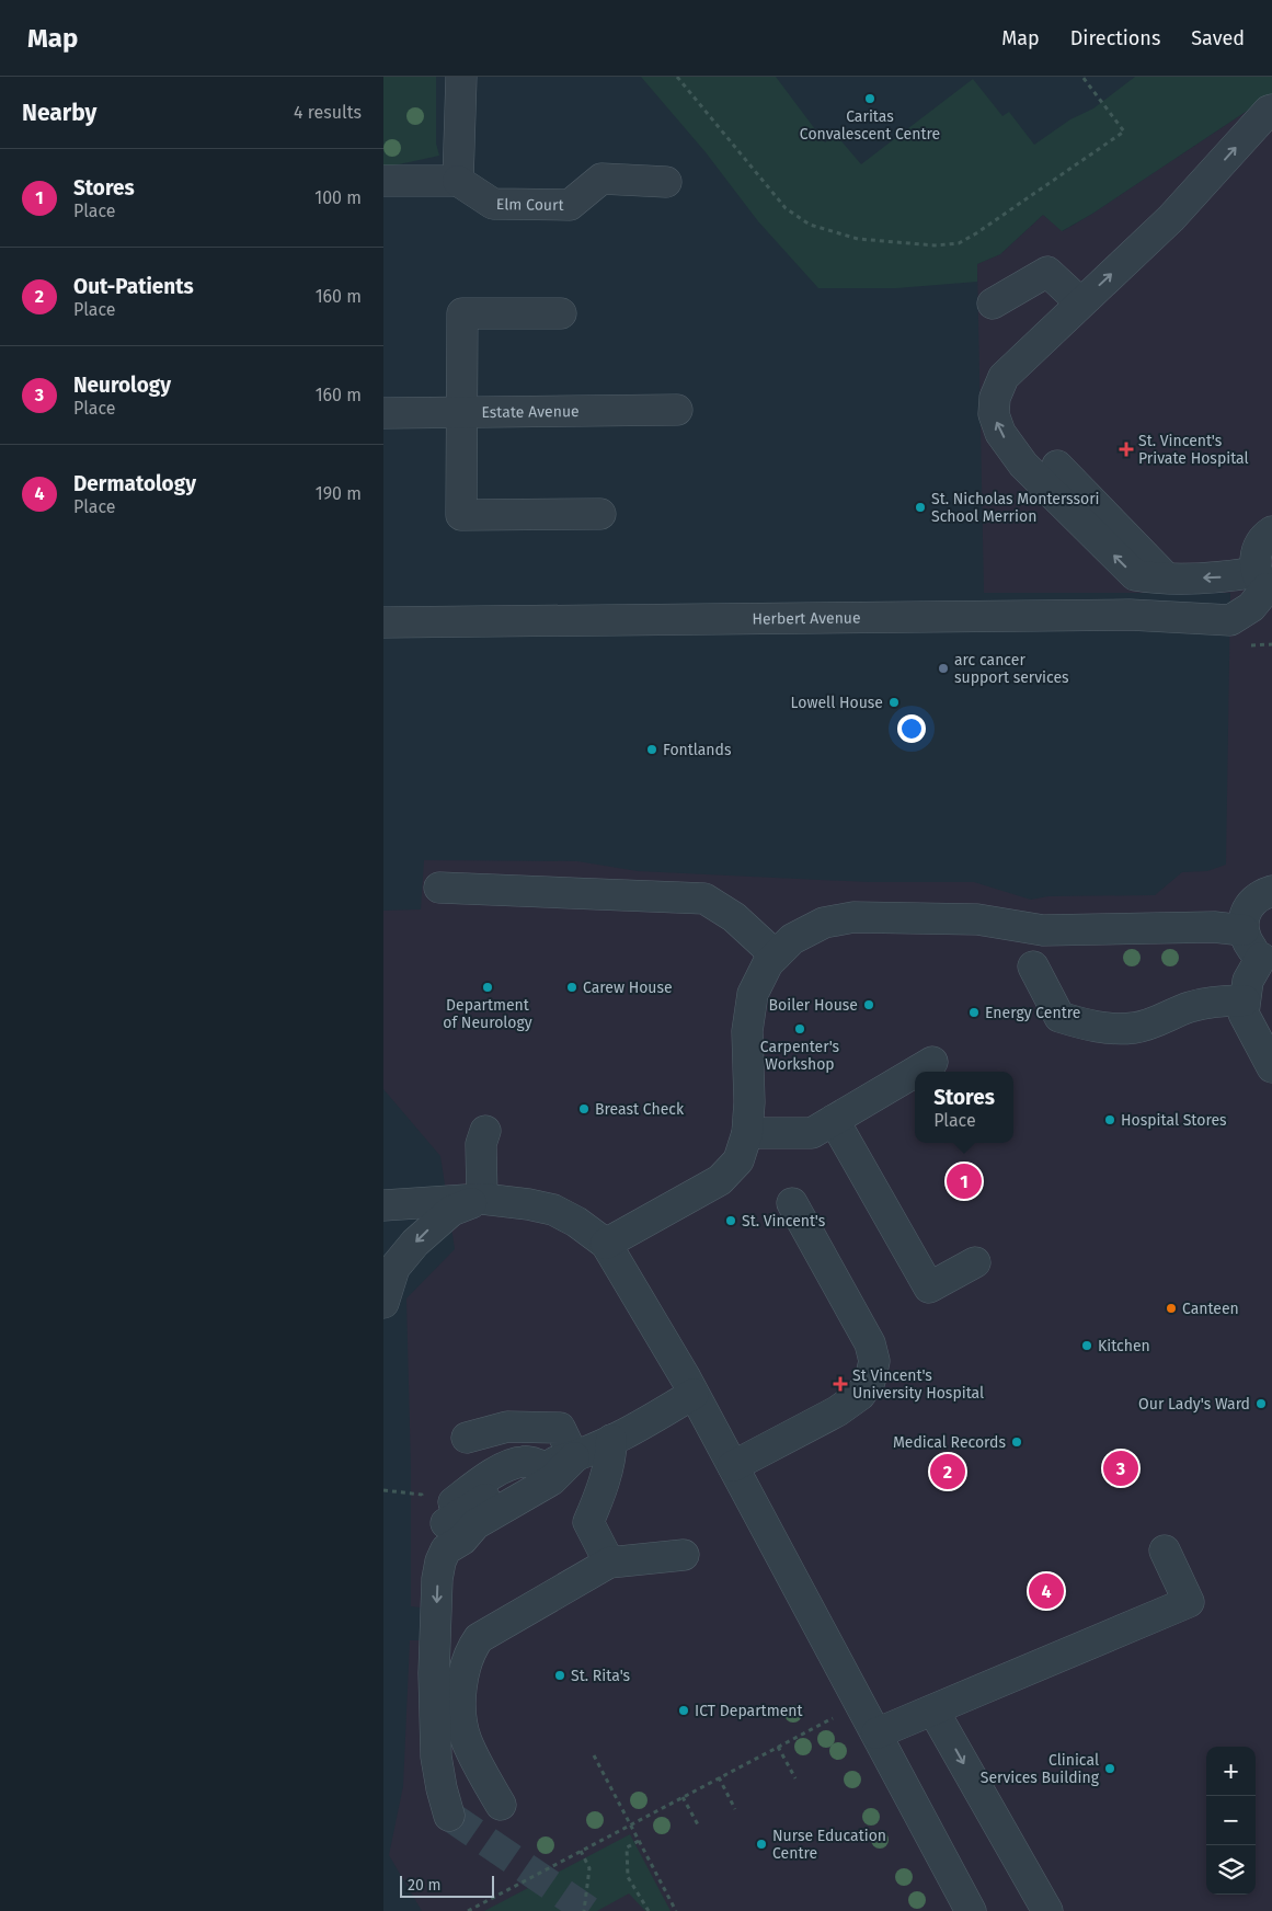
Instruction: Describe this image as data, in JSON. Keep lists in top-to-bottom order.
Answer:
{
  "streets": {
    "street": ["Elm Court", "Estate Avenue", "Herbert Avenue"]
  },
  "places": {
    "other": [
      "Caritas Convalescent Centre",
      "St. Nicholas Monterssori School Merrion",
      "arc cancer support services",
      "Lowell House",
      "Fontlands",
      "Department of Neurology",
      "Carew House",
      "Boiler House",
      "Energy Centre",
      "Carpenter's Workshop",
      "Breast Check",
      "Hospital Stores",
      "St. Vincent's",
      "Canteen",
      "Kitchen",
      "Our Lady's Ward",
      "Medical Records",
      "St. Rita's",
      "ICT Department",
      "Clinical Services Building",
      "Nurse Education Centre"
    ],
    "health": ["St. Vincent's Private Hospital", "St Vincent's University Hospital"]
  },
  "scale_bar": "20 m",
  "page": {
    "header": "Map",
    "nav": ["Map", "Directions", "Saved"],
    "heading": ["Nearby", "4 results"],
    "list": [
      {
        "mark": "1",
        "name": "Stores",
        "note": "Place",
        "value": "100 m"
      },
      {
        "mark": "2",
        "name": "Out-Patients",
        "note": "Place",
        "value": "160 m"
      },
      {
        "mark": "3",
        "name": "Neurology",
        "note": "Place",
        "value": "160 m"
      },
      {
        "mark": "4",
        "name": "Dermatology",
        "note": "Place",
        "value": "190 m"
      }
    ],
    "popup": ["Stores", "Place"],
    "pins": [
      "1",
      "3",
      "2",
      "4"
    ],
    "map_buttons": ["+", "−"],
    "scale": "20 m"
  }
}
